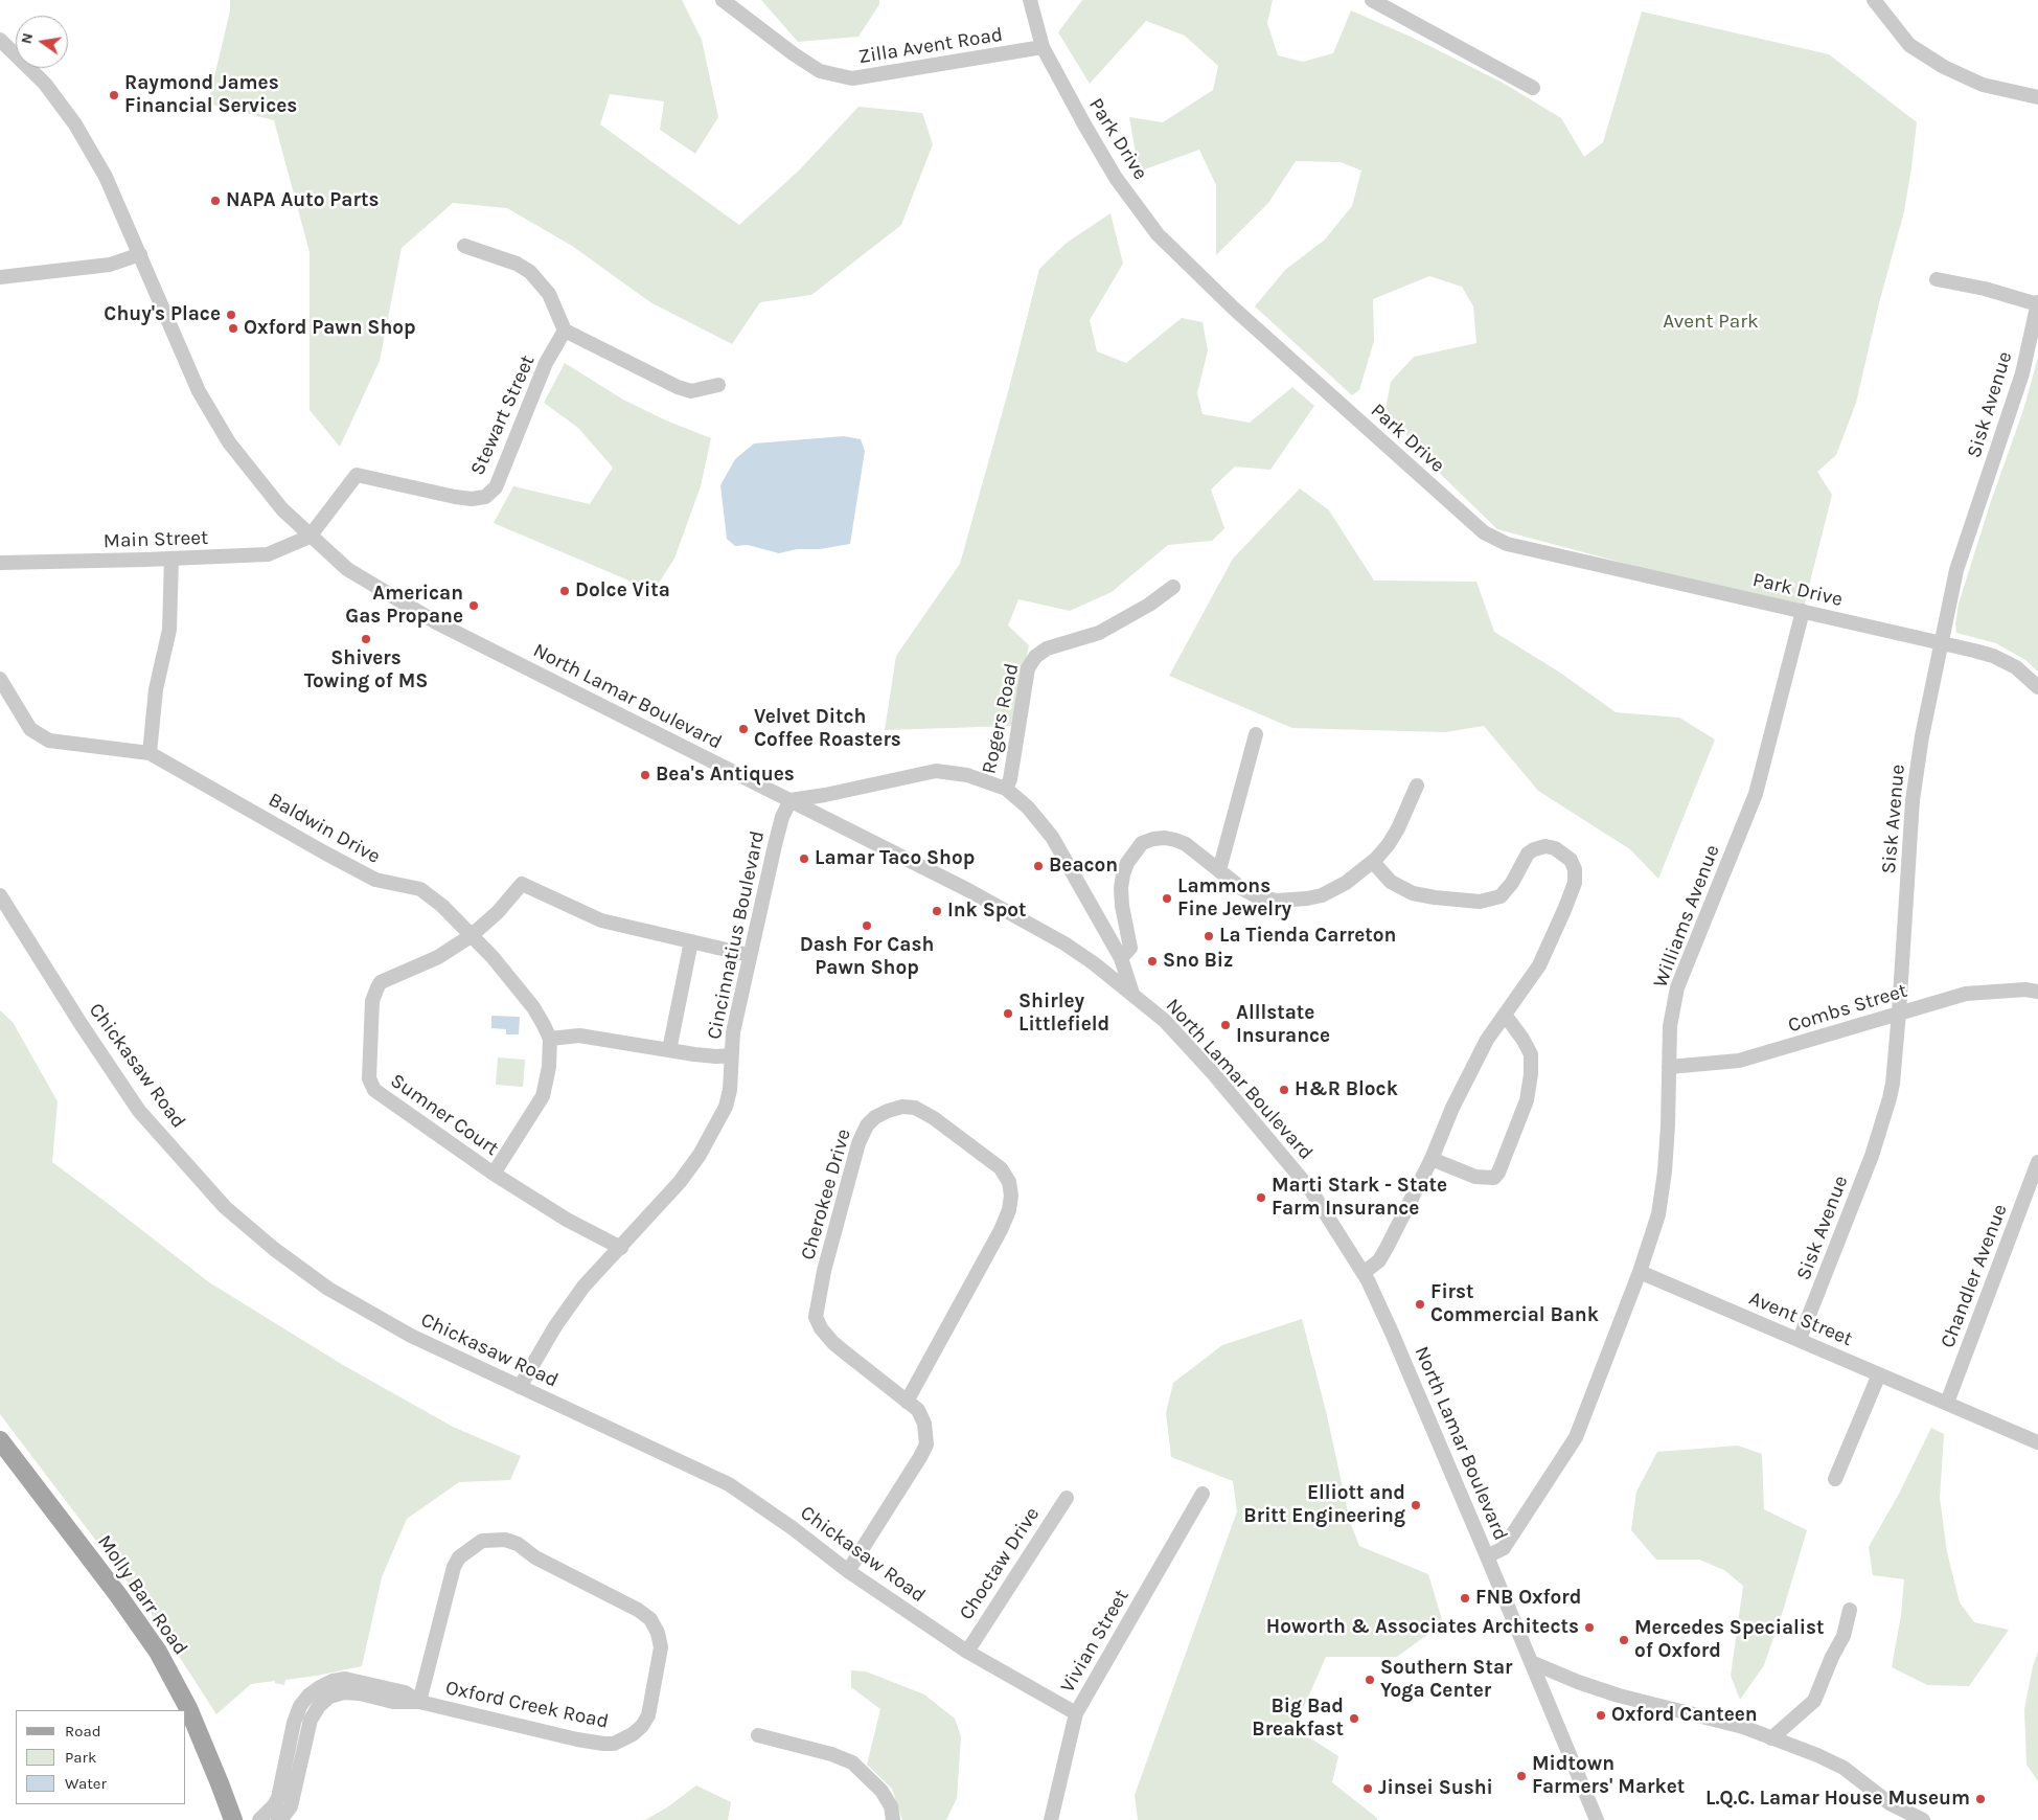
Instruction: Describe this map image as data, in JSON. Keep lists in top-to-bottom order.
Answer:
{
  "streets": {
    "main road": ["Molly Barr Road"],
    "street": [
      "Zilla Avent Road",
      "Park Drive",
      "Sisk Avenue",
      "Stewart Street",
      "Main Street",
      "North Lamar Boulevard",
      "Rogers Road",
      "Baldwin Drive",
      "Williams Avenue",
      "Cincinnatius Boulevard",
      "Combs Street",
      "Chickasaw Road",
      "Sumner Court",
      "Cherokee Drive",
      "Chandler Avenue",
      "Avent Street",
      "Choctaw Drive",
      "Vivian Street",
      "Oxford Creek Road"
    ]
  },
  "crossings": [
    ["Zilla Avent Road", "Park Drive"],
    ["Park Drive", "Sisk Avenue"],
    ["Park Drive", "Williams Avenue"],
    ["Sisk Avenue", "Combs Street"],
    ["Sisk Avenue", "Avent Street"],
    ["Stewart Street", "Main Street"],
    ["Stewart Street", "North Lamar Boulevard"],
    ["Main Street", "North Lamar Boulevard"],
    ["North Lamar Boulevard", "Williams Avenue"],
    ["North Lamar Boulevard", "Cincinnatius Boulevard"],
    ["Baldwin Drive", "Sumner Court"],
    ["Williams Avenue", "Combs Street"],
    ["Williams Avenue", "Avent Street"],
    ["Cincinnatius Boulevard", "Chickasaw Road"],
    ["Cincinnatius Boulevard", "Sumner Court"],
    ["Chickasaw Road", "Cherokee Drive"],
    ["Chickasaw Road", "Choctaw Drive"],
    ["Chickasaw Road", "Vivian Street"],
    ["Chandler Avenue", "Avent Street"]
  ],
  "parks": ["Avent Park"],
  "places": [
    "Raymond James Financial Services",
    "NAPA Auto Parts",
    "Chuy's Place",
    "Oxford Pawn Shop",
    "Dolce Vita",
    "American Gas Propane",
    "Shivers Towing of MS",
    "Velvet Ditch Coffee Roasters",
    "Bea's Antiques",
    "Lamar Taco Shop",
    "Beacon",
    "Lammons Fine Jewelry",
    "Ink Spot",
    "Dash For Cash Pawn Shop",
    "La Tienda Carreton",
    "Sno Biz",
    "Shirley Littlefield",
    "Alllstate Insurance",
    "H&R Block",
    "Marti Stark - State Farm Insurance",
    "First Commercial Bank",
    "Elliott and Britt Engineering",
    "FNB Oxford",
    "Howorth & Associates Architects",
    "Mercedes Specialist of Oxford",
    "Southern Star Yoga Center",
    "Oxford Canteen",
    "Big Bad Breakfast",
    "Midtown Farmers' Market",
    "Jinsei Sushi",
    "L.Q.C. Lamar House Museum"
  ],
  "legend": ["Road", "Park", "Water"],
  "north": "left"
}
